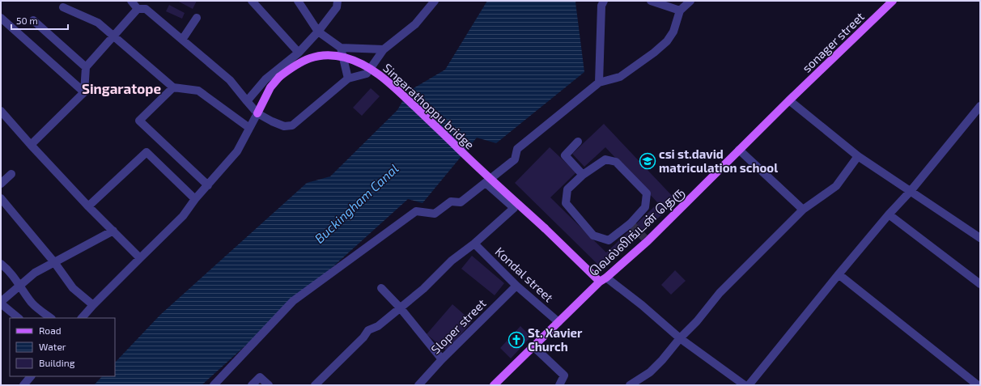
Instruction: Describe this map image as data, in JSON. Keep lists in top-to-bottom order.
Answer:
{
  "streets": {
    "main road": ["Singarathoppu bridge", "வெல்லிங்டன் தெரு"],
    "street": ["sonager street", "Kondal street", "Sloper street"]
  },
  "crossings": [
    ["sonager street", "வெல்லிங்டன் தெரு"],
    ["Singarathoppu bridge", "வெல்லிங்டன் தெரு"],
    ["வெல்லிங்டன் தெரு", "Kondal street"],
    ["Kondal street", "Sloper street"]
  ],
  "districts": ["Singaratope"],
  "water": ["Buckingham Canal"],
  "places": {
    "school or university": ["csi st.david matriculation school"],
    "church": ["St. Xavier Church"]
  },
  "legend": ["Road", "Water", "Building"],
  "scale_bar": "50 m"
}
